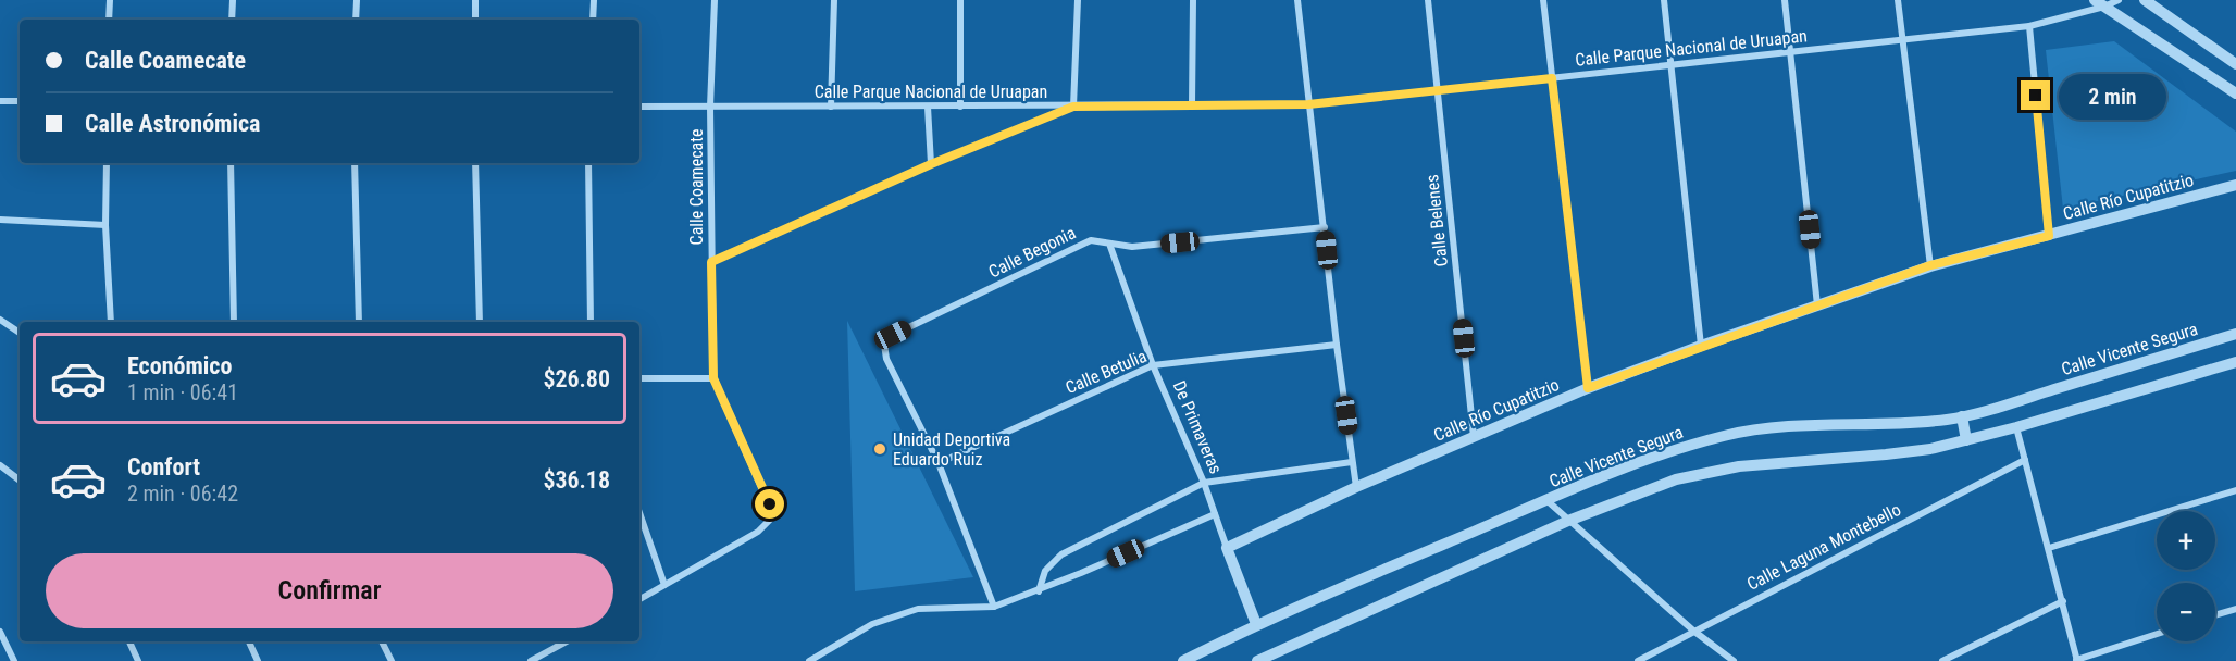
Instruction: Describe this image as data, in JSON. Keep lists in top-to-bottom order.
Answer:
{
  "streets": {
    "street": [
      "Calle Parque Nacional de Uruapan",
      "Calle Coamecate",
      "Calle Río Cupatitzio",
      "Calle Belenes",
      "Calle Begonia",
      "Calle Vicente Segura",
      "Calle Betulia",
      "De Primaveras",
      "Calle Laguna Montebello"
    ]
  },
  "crossings": [
    ["Calle Parque Nacional de Uruapan", "Calle Coamecate"],
    ["Calle Parque Nacional de Uruapan", "Calle Belenes"],
    ["Calle Río Cupatitzio", "Calle Belenes"],
    ["Calle Río Cupatitzio", "De Primaveras"],
    ["Calle Begonia", "Calle Betulia"],
    ["Calle Begonia", "De Primaveras"],
    ["Calle Vicente Segura", "De Primaveras"],
    ["Calle Betulia", "De Primaveras"]
  ],
  "places": ["Unidad Deportiva Eduardo Ruiz"],
  "page": {
    "banner": ["Calle Coamecate", "Calle Astronómica"],
    "bubble": "2 min",
    "list": [
      {
        "name": "Económico",
        "note": "1 min · 06:41",
        "value": "$26.80"
      },
      {
        "name": "Confort",
        "note": "2 min · 06:42",
        "value": "$36.18"
      }
    ],
    "map_buttons": ["+", "−"],
    "buttons": "Confirmar"
  }
}
